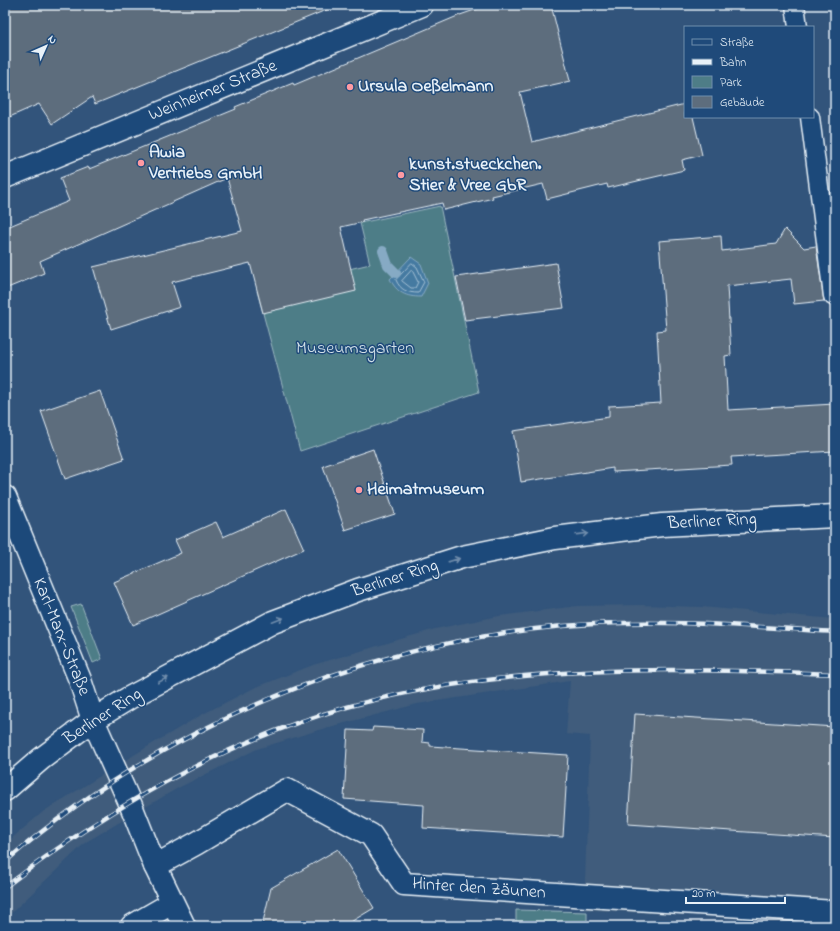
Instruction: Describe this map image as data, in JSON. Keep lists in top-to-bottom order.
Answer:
{
  "streets": {
    "street": [
      "Weinheimer Straße",
      "Berliner Ring",
      "Karl-Marx-Straße",
      "Hinter den Zäunen"
    ]
  },
  "crossings": [
    ["Berliner Ring", "Karl-Marx-Straße"],
    ["Karl-Marx-Straße", "Hinter den Zäunen"]
  ],
  "one_way": ["Berliner Ring"],
  "parks": ["Museumsgarten"],
  "places": [
    "Ursula Oeßelmann",
    "Awia Vertriebs GmbH",
    "kunst.stueckchen. Stier & Vree GbR",
    "Heimatmuseum"
  ],
  "legend": [
    "Straße",
    "Bahn",
    "Park",
    "Gebäude"
  ],
  "scale_bar": "20 m",
  "north": "top right"
}
